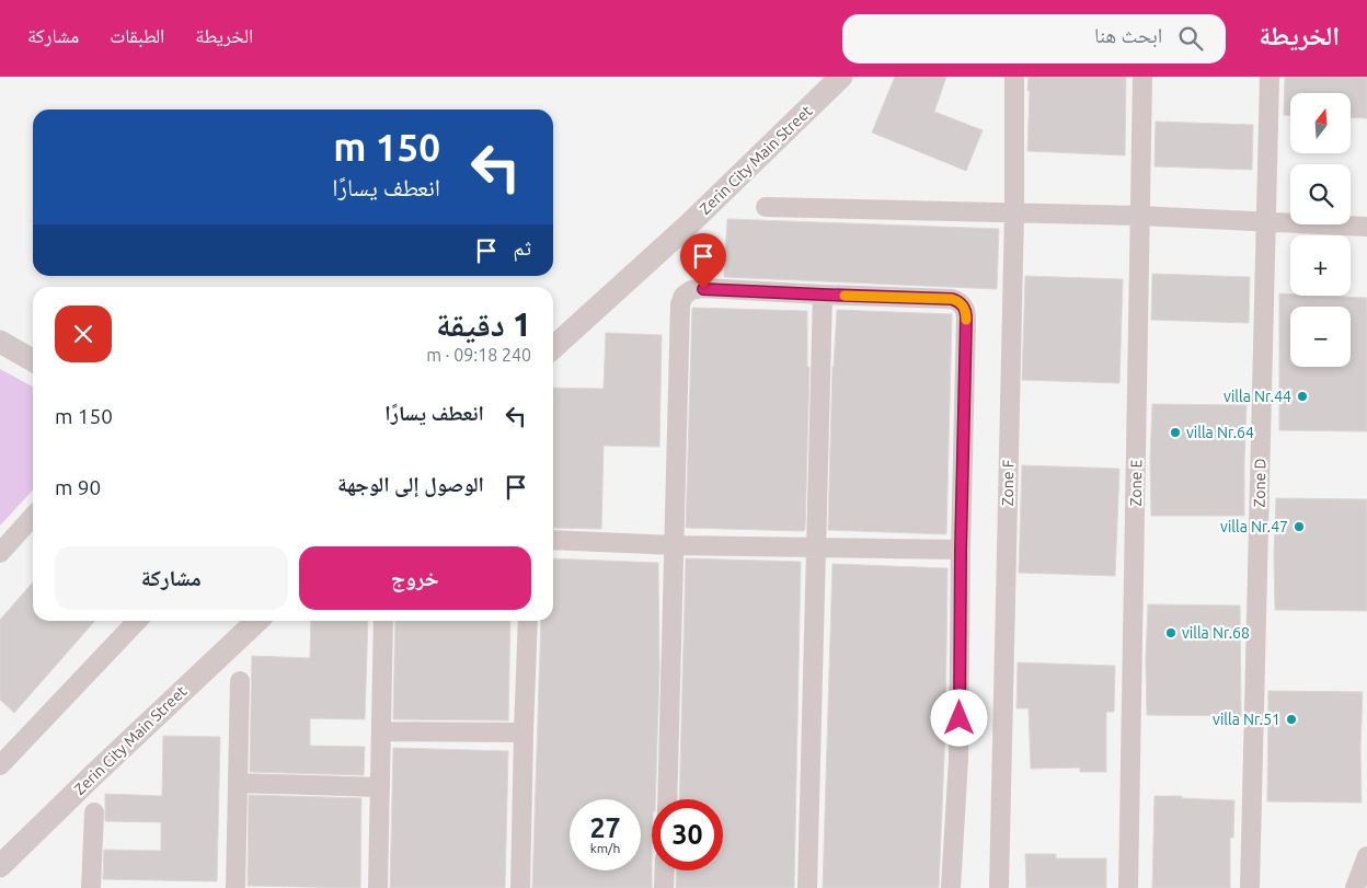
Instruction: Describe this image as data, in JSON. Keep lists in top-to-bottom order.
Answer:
{
  "streets": {
    "street": [
      "Zerin City Main Street",
      "Zone F",
      "Zone E",
      "Zone D"
    ]
  },
  "places": [
    "villa Nr.44",
    "villa Nr.64",
    "villa Nr.47",
    "villa Nr.68",
    "villa Nr.51"
  ],
  "north": "top",
  "page": {
    "header": "الخريطة",
    "search": "ابحث هنا",
    "nav": ["الخريطة", "الطبقات", "مشاركة"],
    "map_buttons": ["+", "−"],
    "turn": ["150 m", "انعطف يسارًا"],
    "then": "ثم",
    "heading": ["1 دقيقة", "240 m · 09:18"],
    "list": [
      {
        "name": "انعطف يسارًا",
        "value": "150 m"
      },
      {
        "name": "الوصول إلى الوجهة",
        "value": "90 m"
      }
    ],
    "buttons": ["خروج", "مشاركة"],
    "speed": "27 km/h",
    "limit": "30"
  }
}
